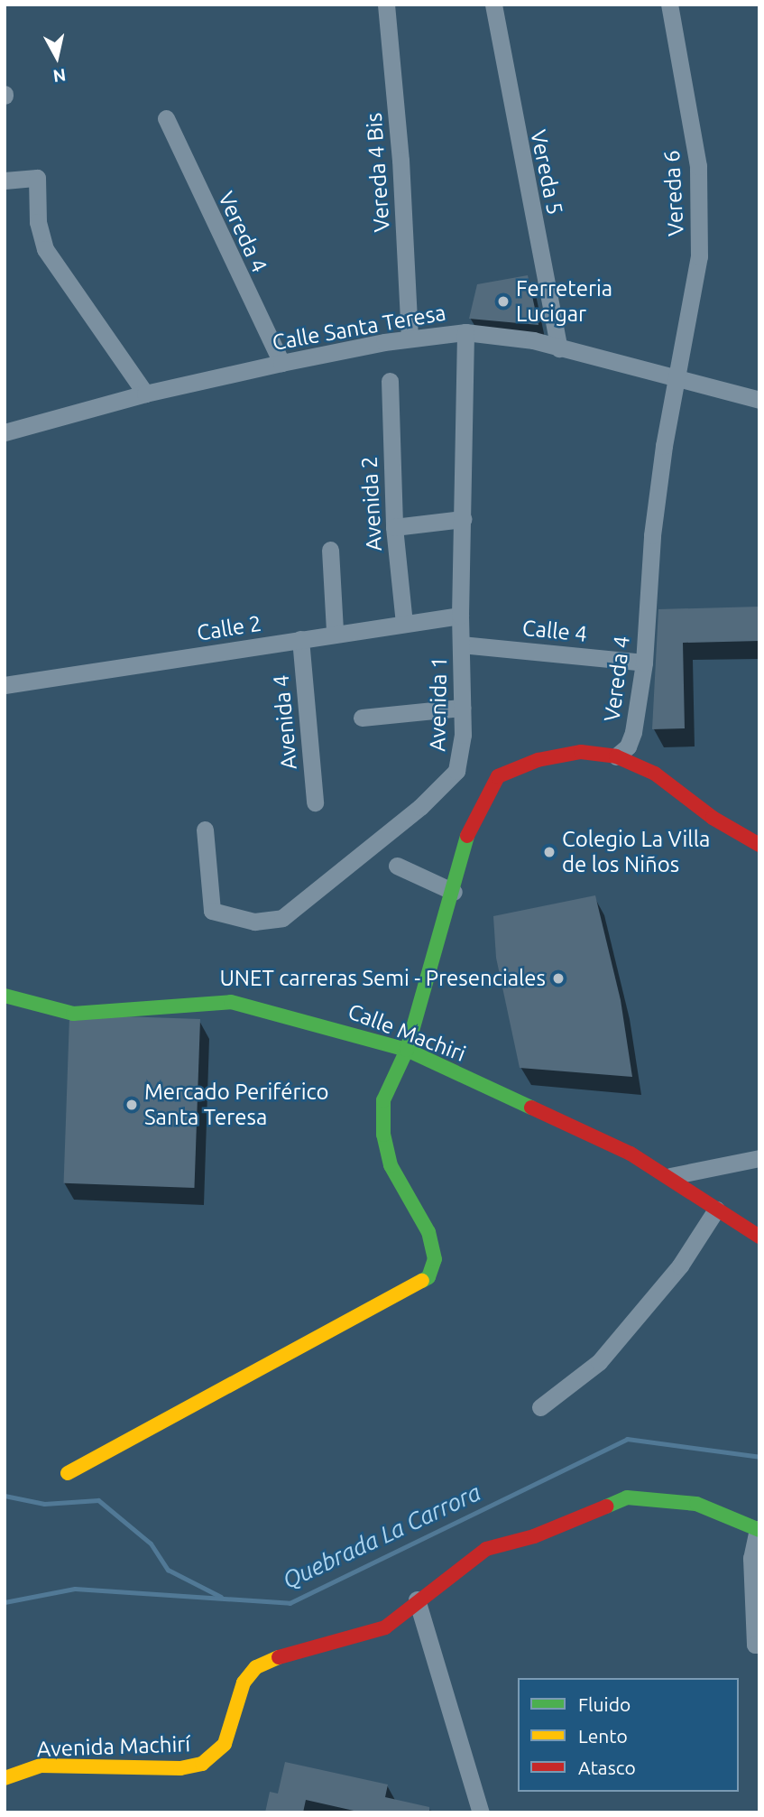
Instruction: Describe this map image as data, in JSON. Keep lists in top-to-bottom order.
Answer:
{
  "streets": {
    "street": [
      "Vereda 4 Bis",
      "Vereda 5",
      "Vereda 6",
      "Vereda 4",
      "Calle Santa Teresa",
      "Avenida 2",
      "Calle 2",
      "Calle 4",
      "Avenida 1",
      "Avenida 4",
      "Calle Machiri",
      "Avenida Machirí"
    ]
  },
  "crossings": [
    ["Vereda 4 Bis", "Calle Santa Teresa"],
    ["Vereda 5", "Calle Santa Teresa"],
    ["Vereda 6", "Vereda 4"],
    ["Vereda 6", "Calle Santa Teresa"],
    ["Vereda 4", "Calle Santa Teresa"],
    ["Vereda 4", "Calle 4"],
    ["Calle Santa Teresa", "Avenida 1"],
    ["Avenida 2", "Calle 2"],
    ["Calle 2", "Avenida 1"],
    ["Calle 2", "Avenida 4"],
    ["Calle 4", "Avenida 1"]
  ],
  "water": ["Quebrada La Carrora"],
  "places": [
    "Ferreteria Lucigar",
    "Colegio La Villa de los Niños",
    "UNET carreras Semi - Presenciales",
    "Mercado Periférico Santa Teresa"
  ],
  "legend": ["Fluido", "Lento", "Atasco"],
  "north": "bottom"
}
